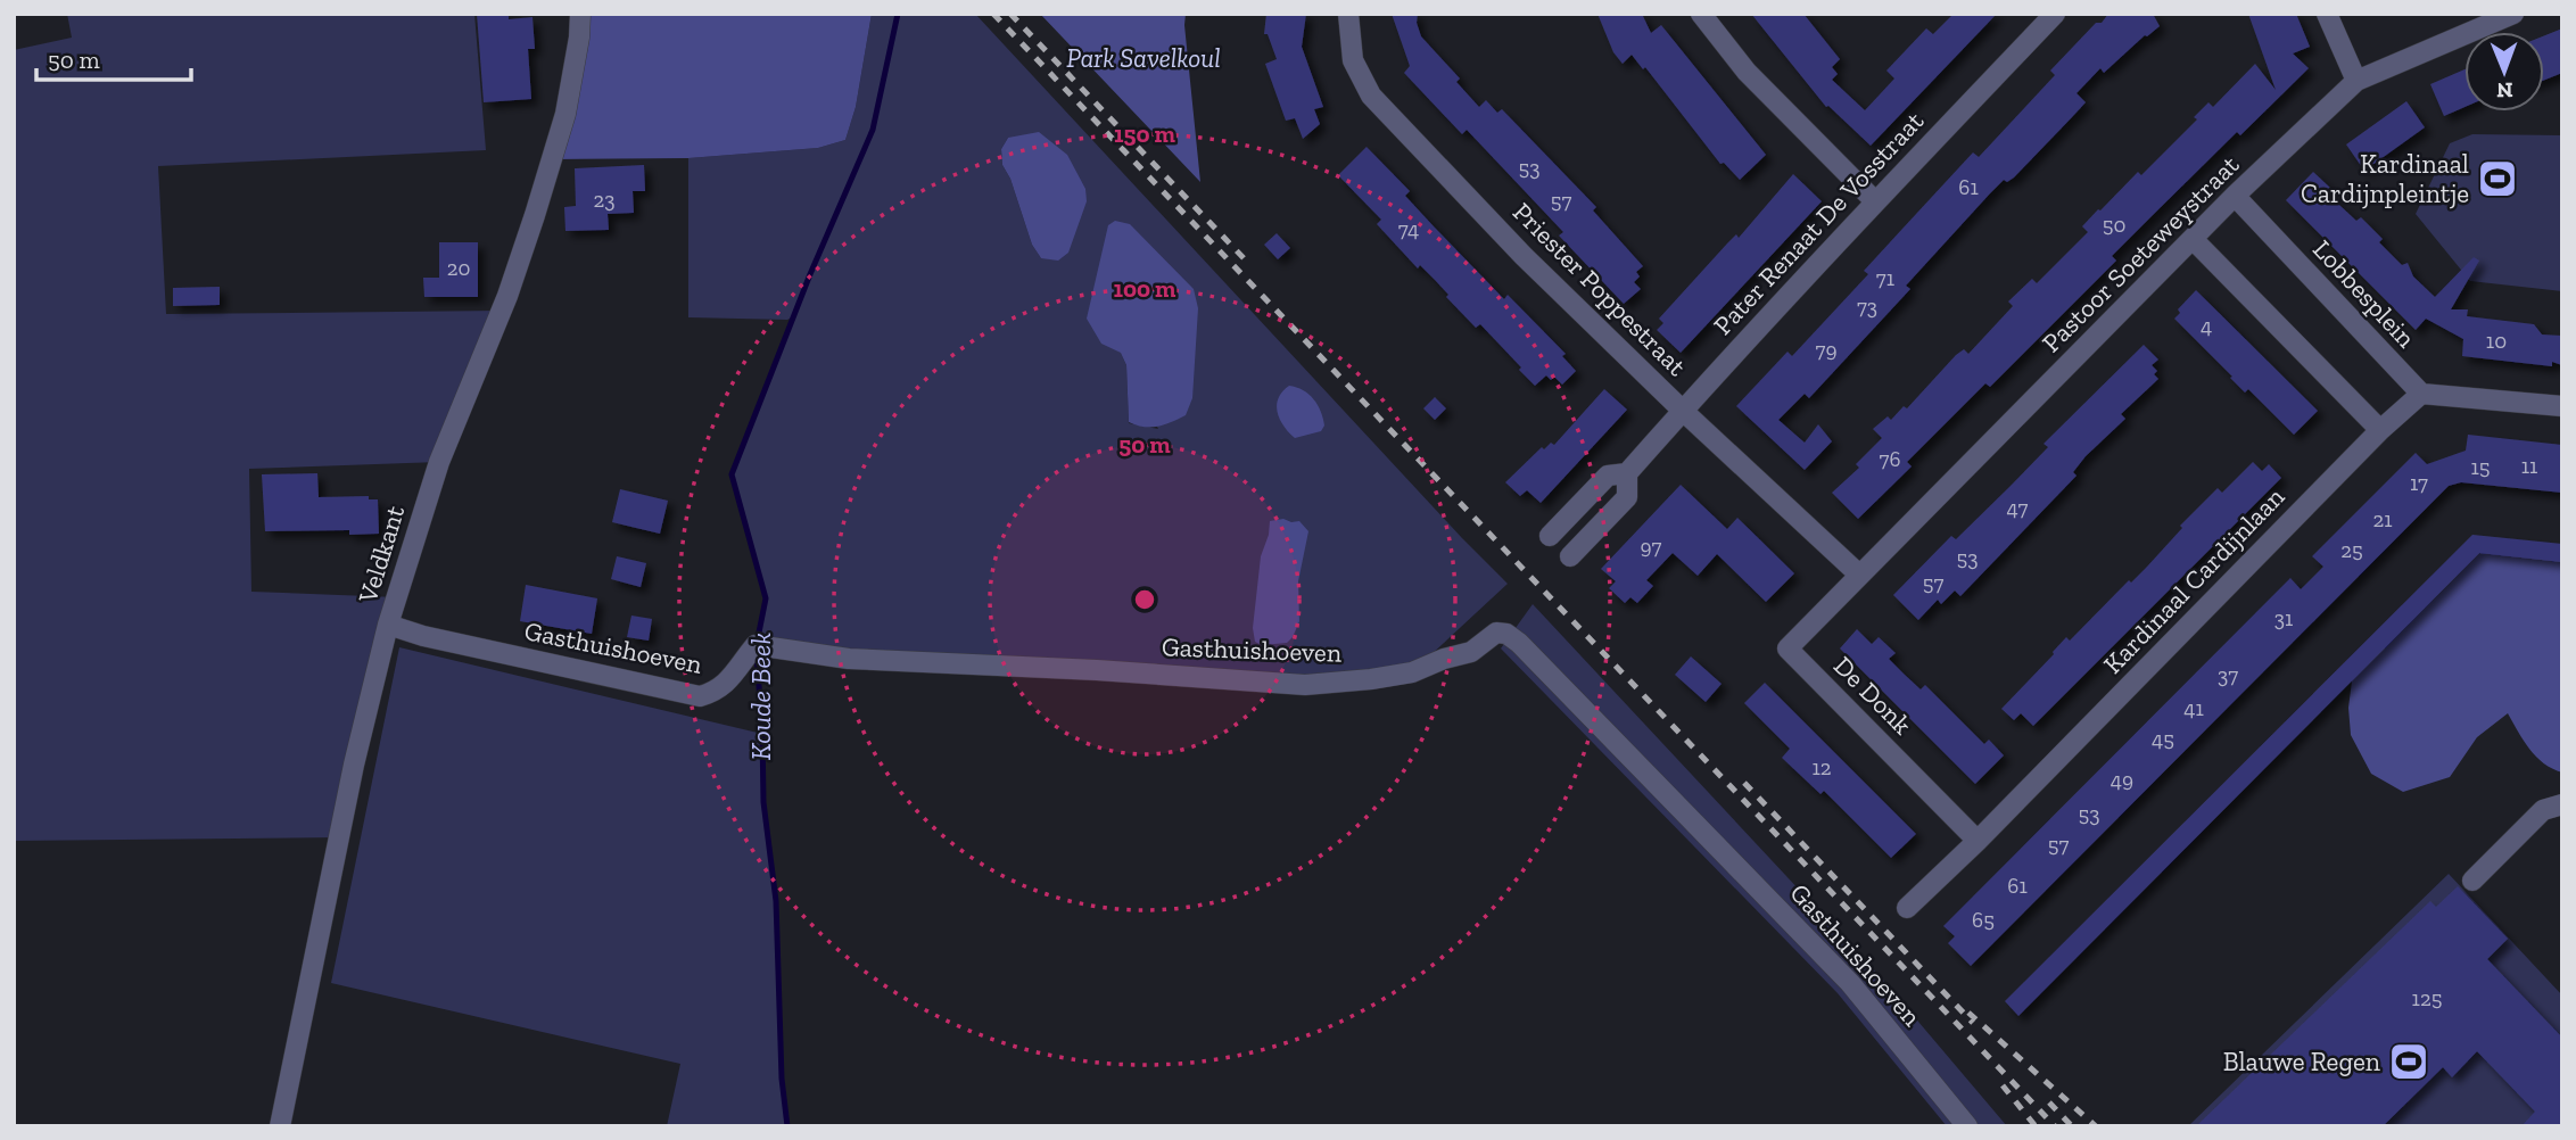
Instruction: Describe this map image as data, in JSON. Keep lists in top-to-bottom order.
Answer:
{
  "streets": {
    "street": [
      "Pater Renaat De Vosstraat",
      "Pastoor Soeteweystraat",
      "Priester Poppestraat",
      "Lobbesplein",
      "Veldkant",
      "Kardinaal Cardijnlaan",
      "Gasthuishoeven",
      "De Donk"
    ]
  },
  "crossings": [
    ["Pater Renaat De Vosstraat", "Priester Poppestraat"],
    ["Pastoor Soeteweystraat", "Priester Poppestraat"],
    ["Pastoor Soeteweystraat", "Lobbesplein"],
    ["Pastoor Soeteweystraat", "De Donk"],
    ["Priester Poppestraat", "De Donk"],
    ["Lobbesplein", "Kardinaal Cardijnlaan"],
    ["Veldkant", "Gasthuishoeven"],
    ["Kardinaal Cardijnlaan", "De Donk"]
  ],
  "water": ["Koude Beek"],
  "parks": ["Park Savelkoul"],
  "places": {
    "sports": ["Kardinaal Cardijnpleintje", "Blauwe Regen"]
  },
  "house_numbers": [
    "53",
    "61",
    "23",
    "57",
    "50",
    "74",
    "20",
    "71",
    "73",
    "4",
    "10",
    "79",
    "76",
    "11",
    "15",
    "17",
    "47",
    "21",
    "97",
    "25",
    "53",
    "57",
    "31",
    "37",
    "41",
    "45",
    "12",
    "49",
    "53",
    "57",
    "61",
    "65",
    "125"
  ],
  "scale_bar": "50 m",
  "north": "bottom",
  "rings": ["150 m", "100 m", "50 m"]
}
